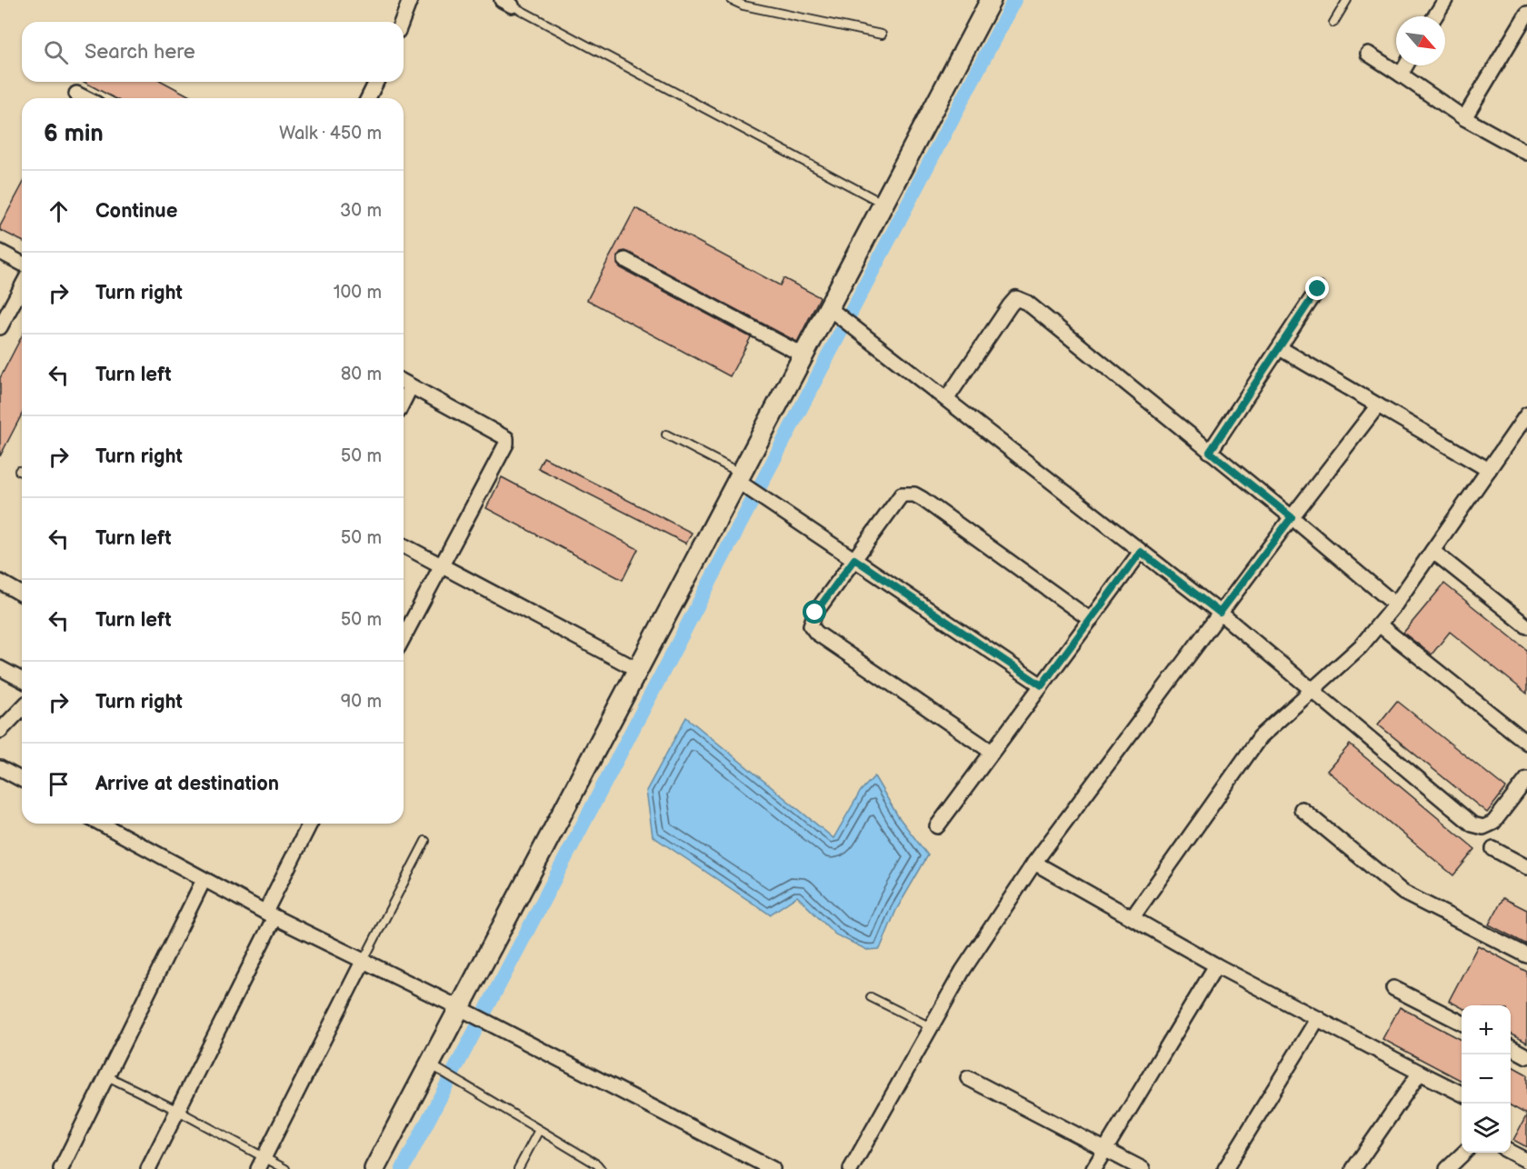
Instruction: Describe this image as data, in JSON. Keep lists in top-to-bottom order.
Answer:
{
  "north": "bottom right",
  "page": {
    "search": "Search here",
    "heading": ["6 min", "Walk · 450 m"],
    "list": [
      ["Continue", "30 m"],
      ["Turn right", "100 m"],
      ["Turn left", "80 m"],
      ["Turn right", "50 m"],
      ["Turn left", "50 m"],
      ["Turn left", "50 m"],
      ["Turn right", "90 m"],
      "Arrive at destination"
    ],
    "map_buttons": ["+", "−"]
  }
}
